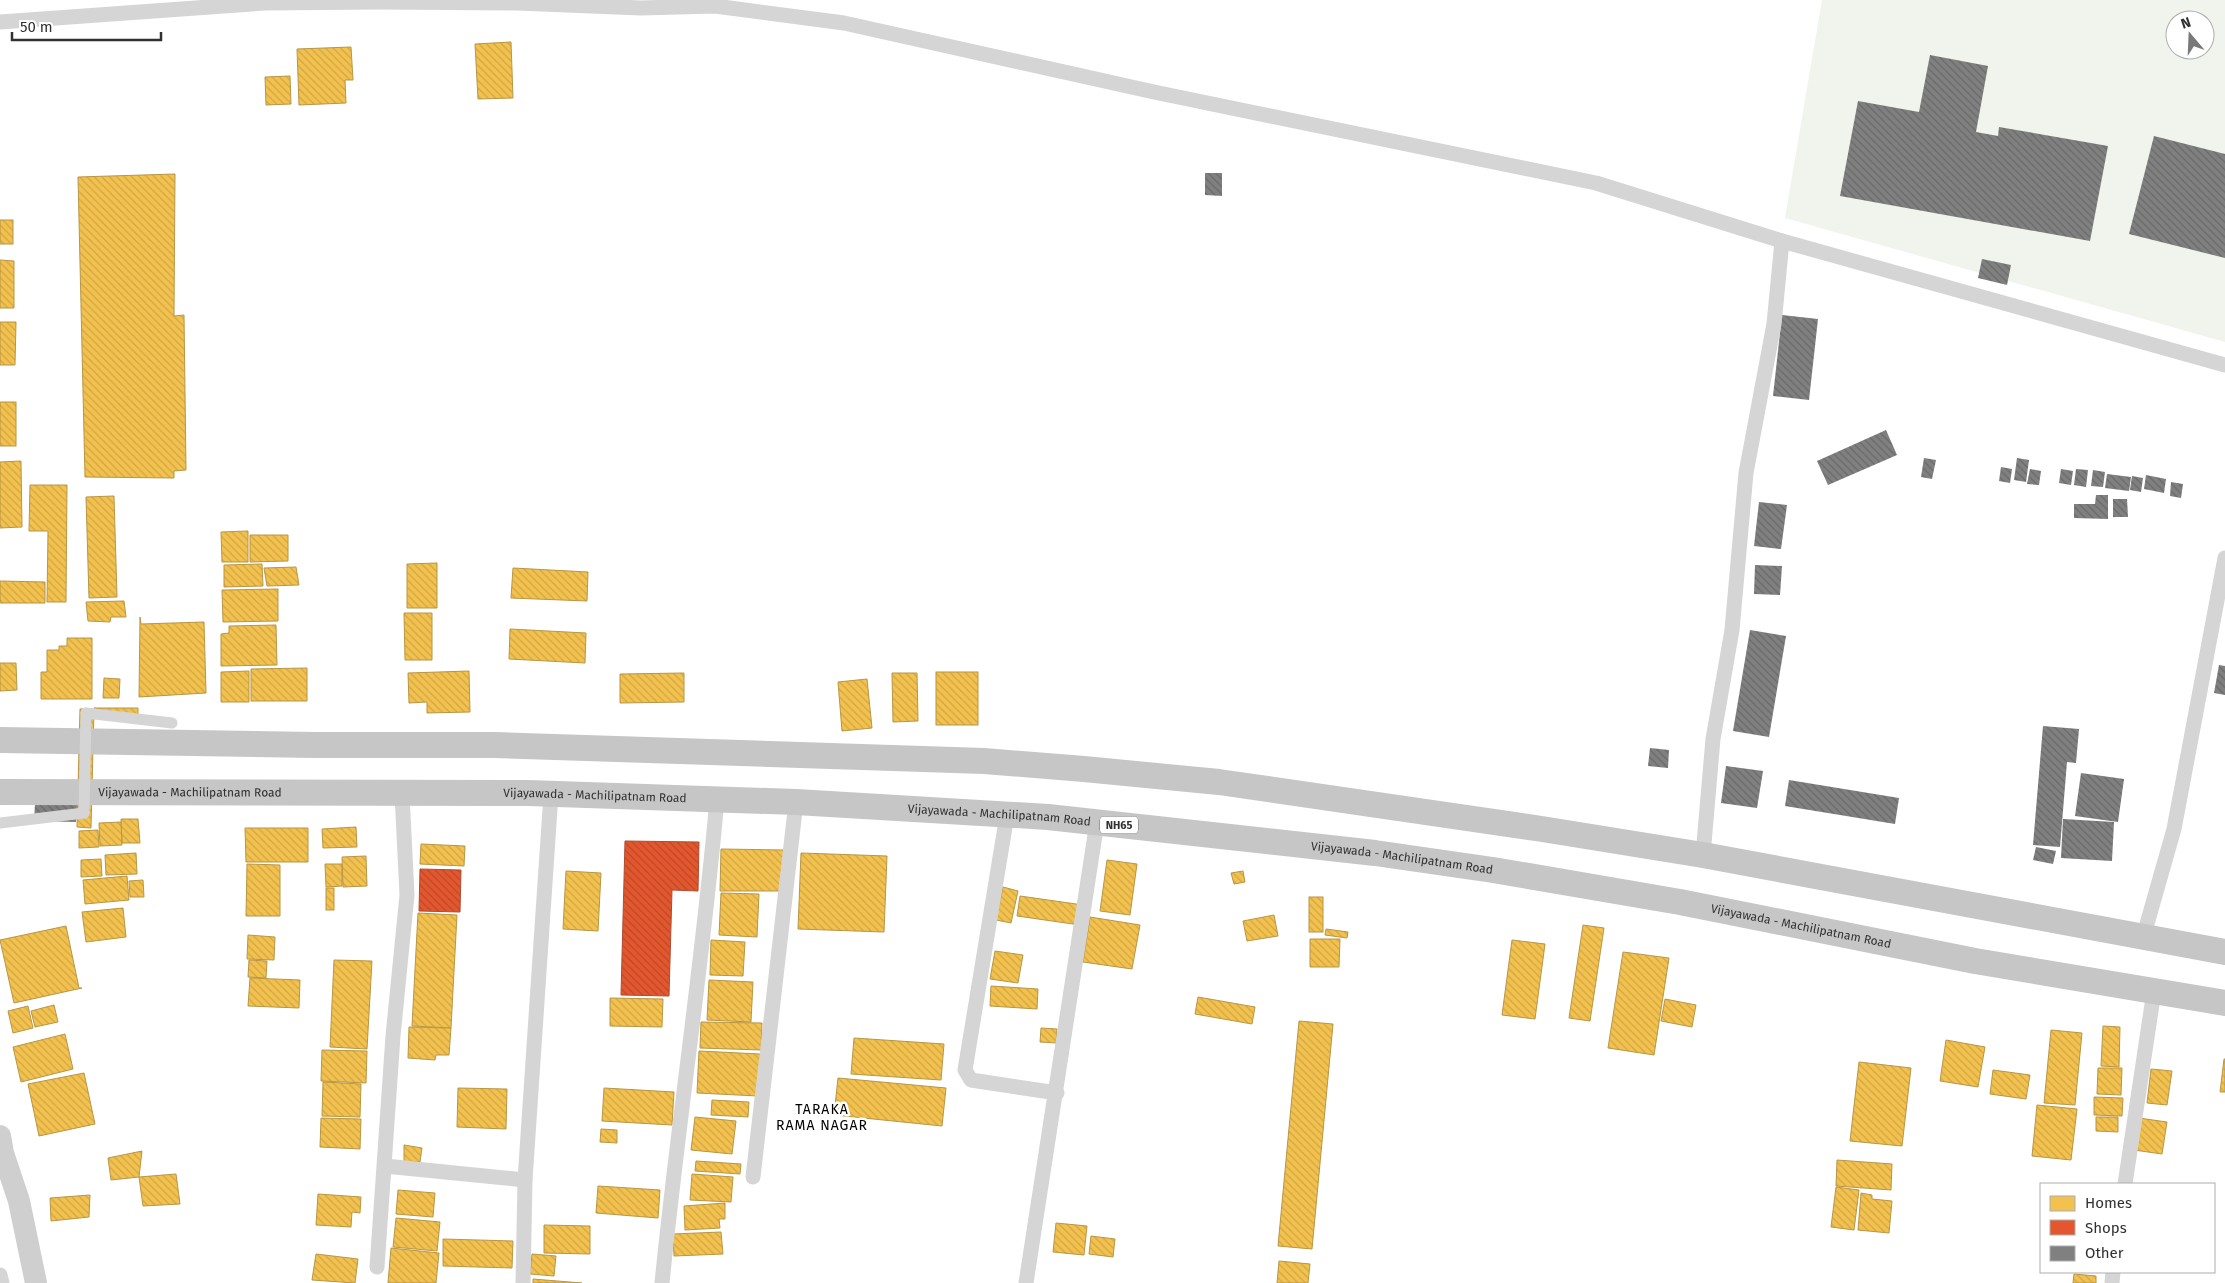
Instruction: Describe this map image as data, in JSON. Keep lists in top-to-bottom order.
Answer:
{
  "streets": {
    "highway": ["Vijayawada - Machilipatnam Road", "NH65"]
  },
  "districts": ["TARAKA RAMA NAGAR"],
  "legend": ["Homes", "Shops", "Other"],
  "scale_bar": "50 m",
  "north": "top"
}
